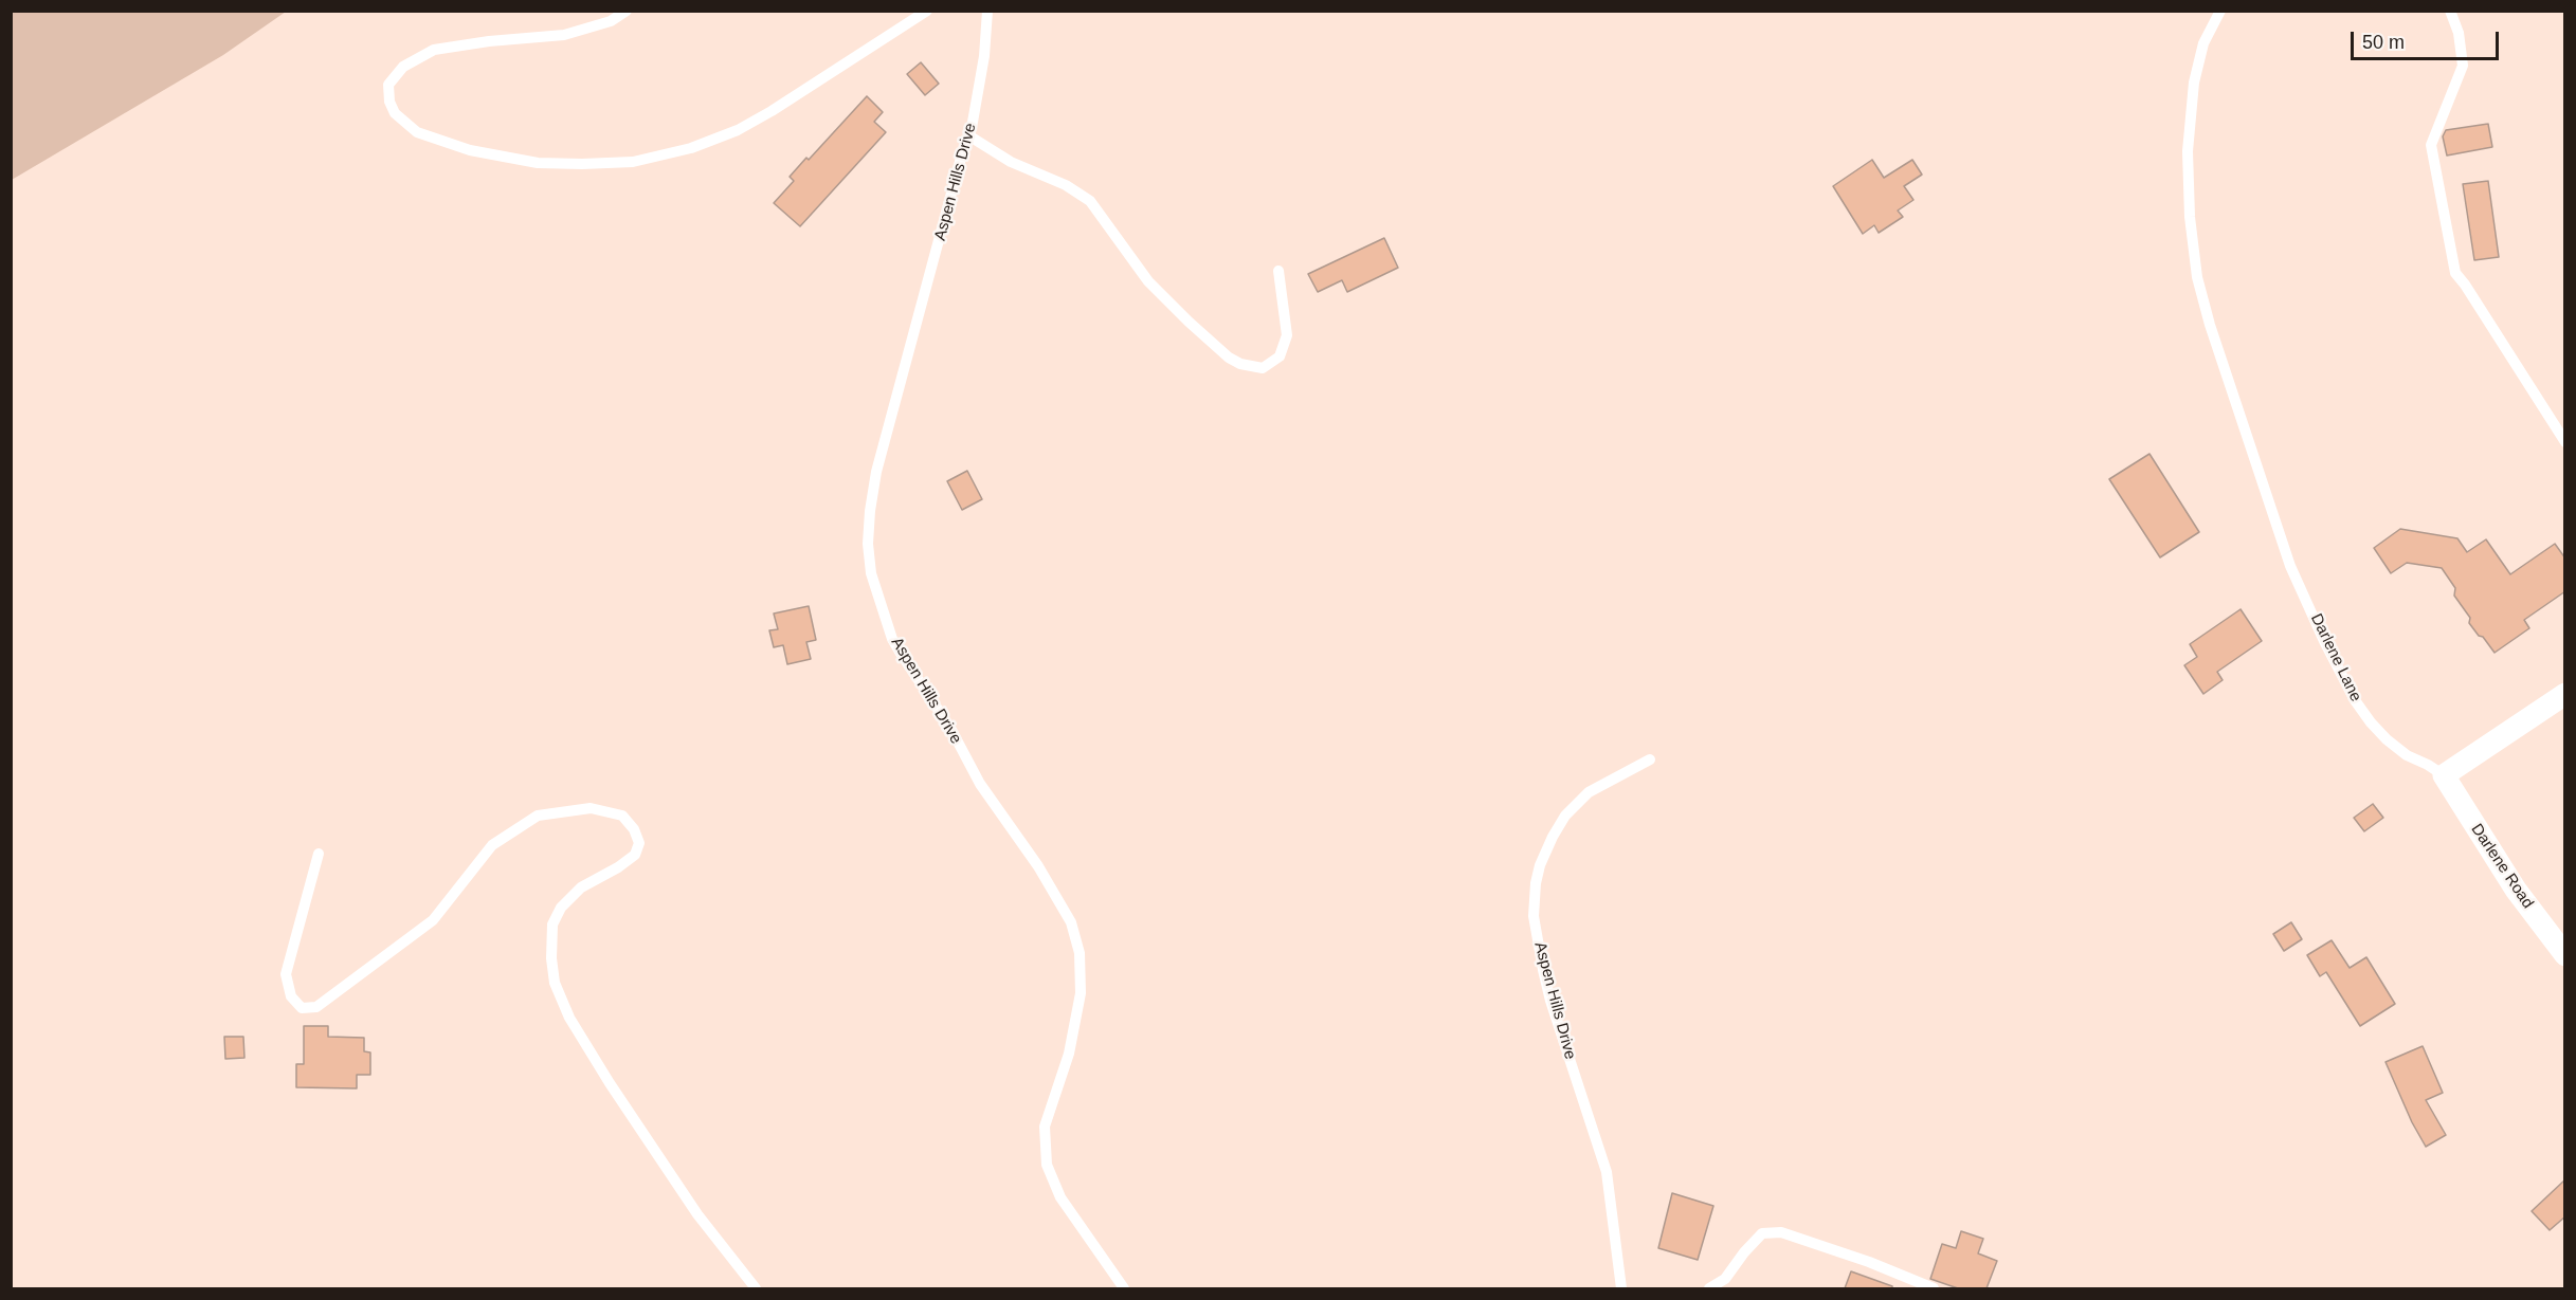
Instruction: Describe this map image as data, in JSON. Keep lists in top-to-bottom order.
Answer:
{
  "streets": {
    "street": ["Darlene Road"],
    "lane": ["Aspen Hills Drive", "Darlene Lane"]
  },
  "crossings": [
    ["Darlene Lane", "Darlene Road"]
  ],
  "scale_bar": "50 m"
}
